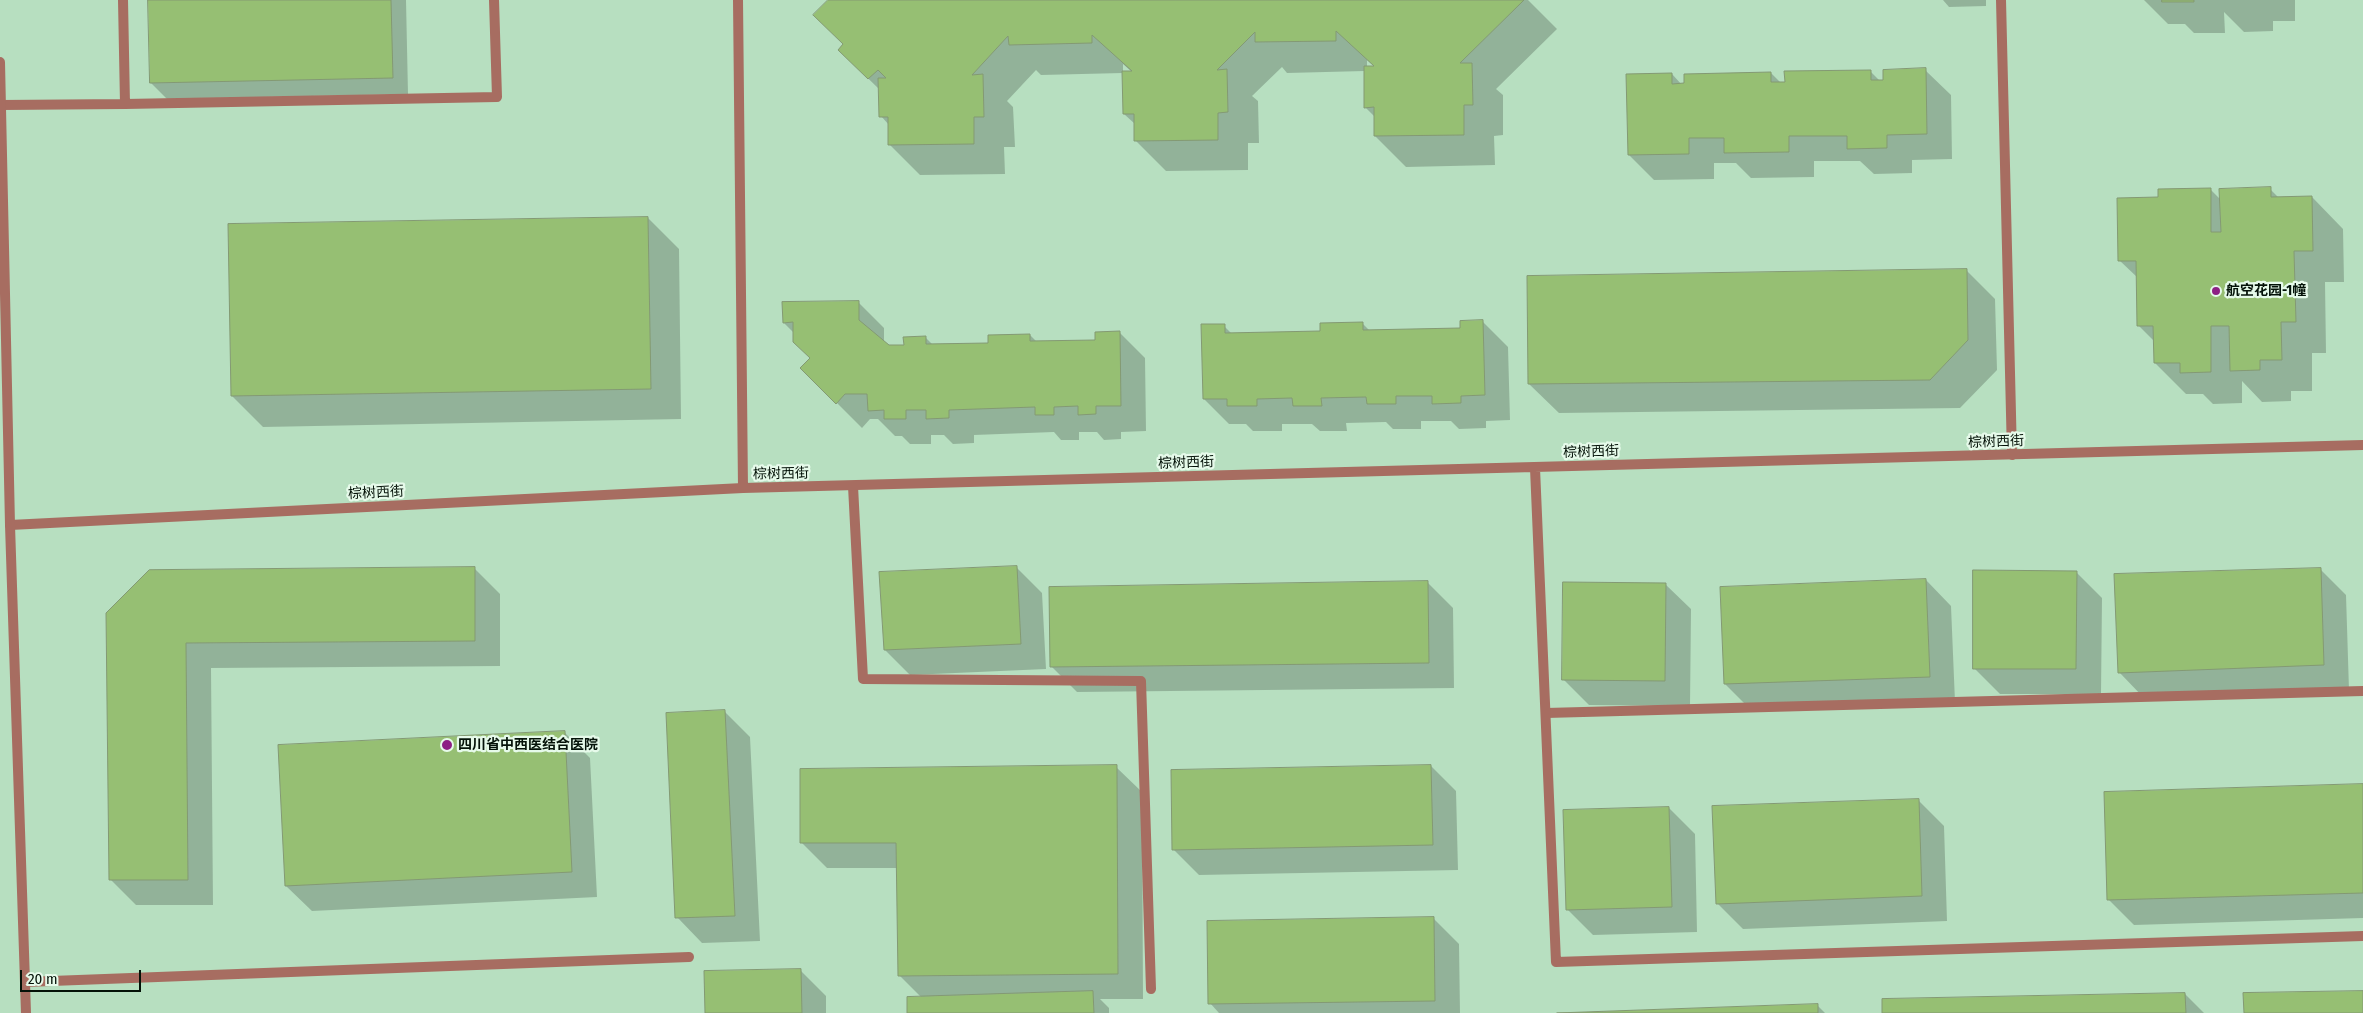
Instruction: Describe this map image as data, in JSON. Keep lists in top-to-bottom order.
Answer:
{
  "streets": {
    "street": ["棕树西街"]
  },
  "places": ["航空花园-1幢", "四川省中西医结合医院"],
  "scale_bar": "20 m"
}
